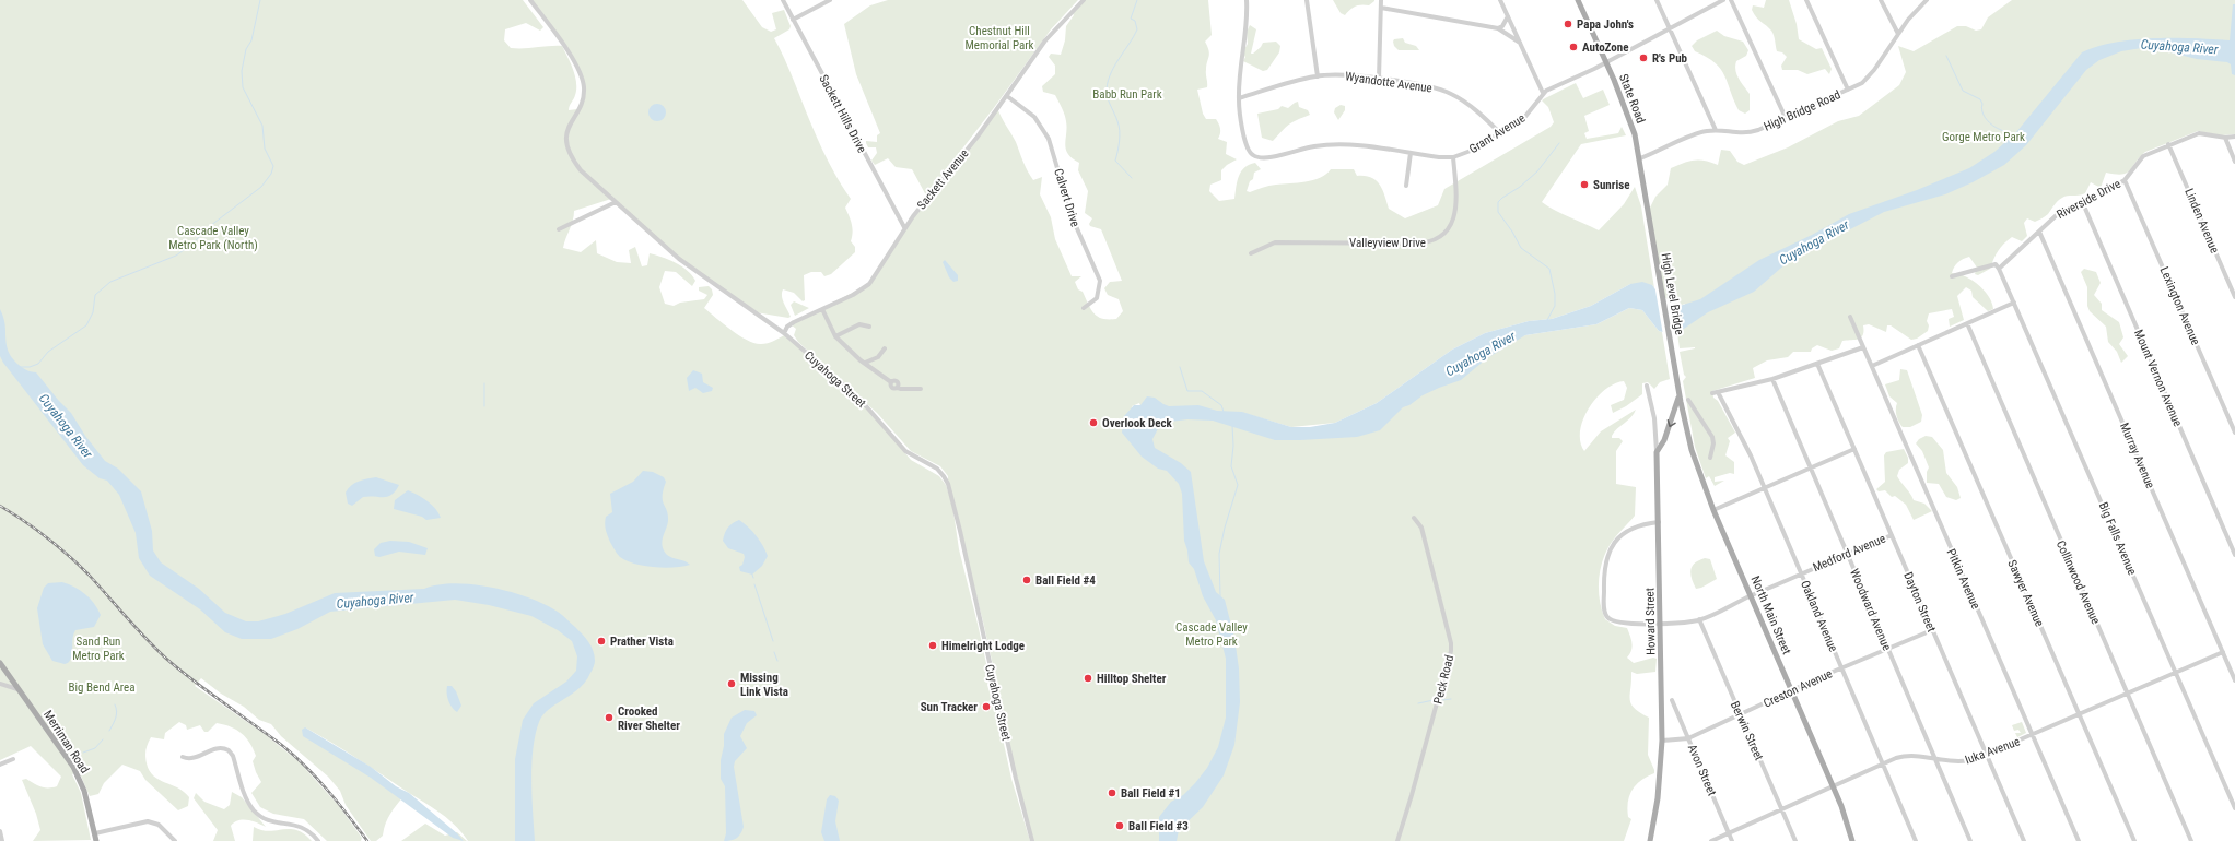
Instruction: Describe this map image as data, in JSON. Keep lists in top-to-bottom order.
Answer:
{
  "streets": {
    "main road": [
      "State Road",
      "High Level Bridge",
      "North Main Street",
      "Howard Street",
      "Merriman Road"
    ],
    "street": [
      "Wyandotte Avenue",
      "High Bridge Road",
      "Sackett Hills Drive",
      "Grant Avenue",
      "Sackett Avenue",
      "Calvert Drive",
      "Riverside Drive",
      "Linden Avenue",
      "Valleyview Drive",
      "Lexington Avenue",
      "Mount Vernon Avenue",
      "Cuyahoga Street",
      "Murray Avenue",
      "Big Falls Avenue",
      "Medford Avenue",
      "Pitkin Avenue",
      "Collinwood Avenue",
      "Sawyer Avenue",
      "Dayton Street",
      "Woodward Avenue",
      "Oakland Avenue",
      "Peck Road",
      "Creston Avenue",
      "Berwin Street",
      "Iuka Avenue",
      "Avon Street"
    ]
  },
  "crossings": [
    ["Wyandotte Avenue", "Grant Avenue"],
    ["State Road", "High Bridge Road"],
    ["State Road", "Grant Avenue"],
    ["State Road", "High Level Bridge"],
    ["Sackett Hills Drive", "Sackett Avenue"],
    ["Grant Avenue", "Valleyview Drive"],
    ["Sackett Avenue", "Calvert Drive"],
    ["Sackett Avenue", "Cuyahoga Street"],
    ["Riverside Drive", "Linden Avenue"],
    ["Riverside Drive", "Lexington Avenue"],
    ["Riverside Drive", "Mount Vernon Avenue"],
    ["Riverside Drive", "Murray Avenue"],
    ["Riverside Drive", "Big Falls Avenue"],
    ["High Level Bridge", "North Main Street"],
    ["Murray Avenue", "Iuka Avenue"],
    ["Big Falls Avenue", "Iuka Avenue"],
    ["Medford Avenue", "Dayton Street"],
    ["Medford Avenue", "Woodward Avenue"],
    ["Medford Avenue", "North Main Street"],
    ["Medford Avenue", "Oakland Avenue"],
    ["Medford Avenue", "Howard Street"],
    ["Medford Avenue", "Berwin Street"],
    ["Pitkin Avenue", "Iuka Avenue"],
    ["Collinwood Avenue", "Iuka Avenue"],
    ["Sawyer Avenue", "Iuka Avenue"],
    ["Dayton Street", "Creston Avenue"],
    ["Dayton Street", "Iuka Avenue"],
    ["Woodward Avenue", "Oakland Avenue"],
    ["Woodward Avenue", "Creston Avenue"],
    ["Woodward Avenue", "Iuka Avenue"],
    ["North Main Street", "Creston Avenue"],
    ["North Main Street", "Iuka Avenue"],
    ["Oakland Avenue", "Creston Avenue"],
    ["Oakland Avenue", "Iuka Avenue"],
    ["Howard Street", "Creston Avenue"],
    ["Creston Avenue", "Berwin Street"],
    ["Creston Avenue", "Avon Street"],
    ["Berwin Street", "Iuka Avenue"],
    ["Iuka Avenue", "Avon Street"]
  ],
  "water": ["Cuyahoga River"],
  "parks": [
    "Chestnut Hill Memorial Park",
    "Babb Run Park",
    "Gorge Metro Park",
    "Cascade Valley Metro Park (North)",
    "Cascade Valley Metro Park",
    "Sand Run Metro Park",
    "Big Bend Area"
  ],
  "places": [
    "Papa John's",
    "AutoZone",
    "R's Pub",
    "Sunrise",
    "Overlook Deck",
    "Ball Field #4",
    "Prather Vista",
    "Himelright Lodge",
    "Hilltop Shelter",
    "Missing Link Vista",
    "Sun Tracker",
    "Crooked River Shelter",
    "Ball Field #1",
    "Ball Field #3"
  ]
}
